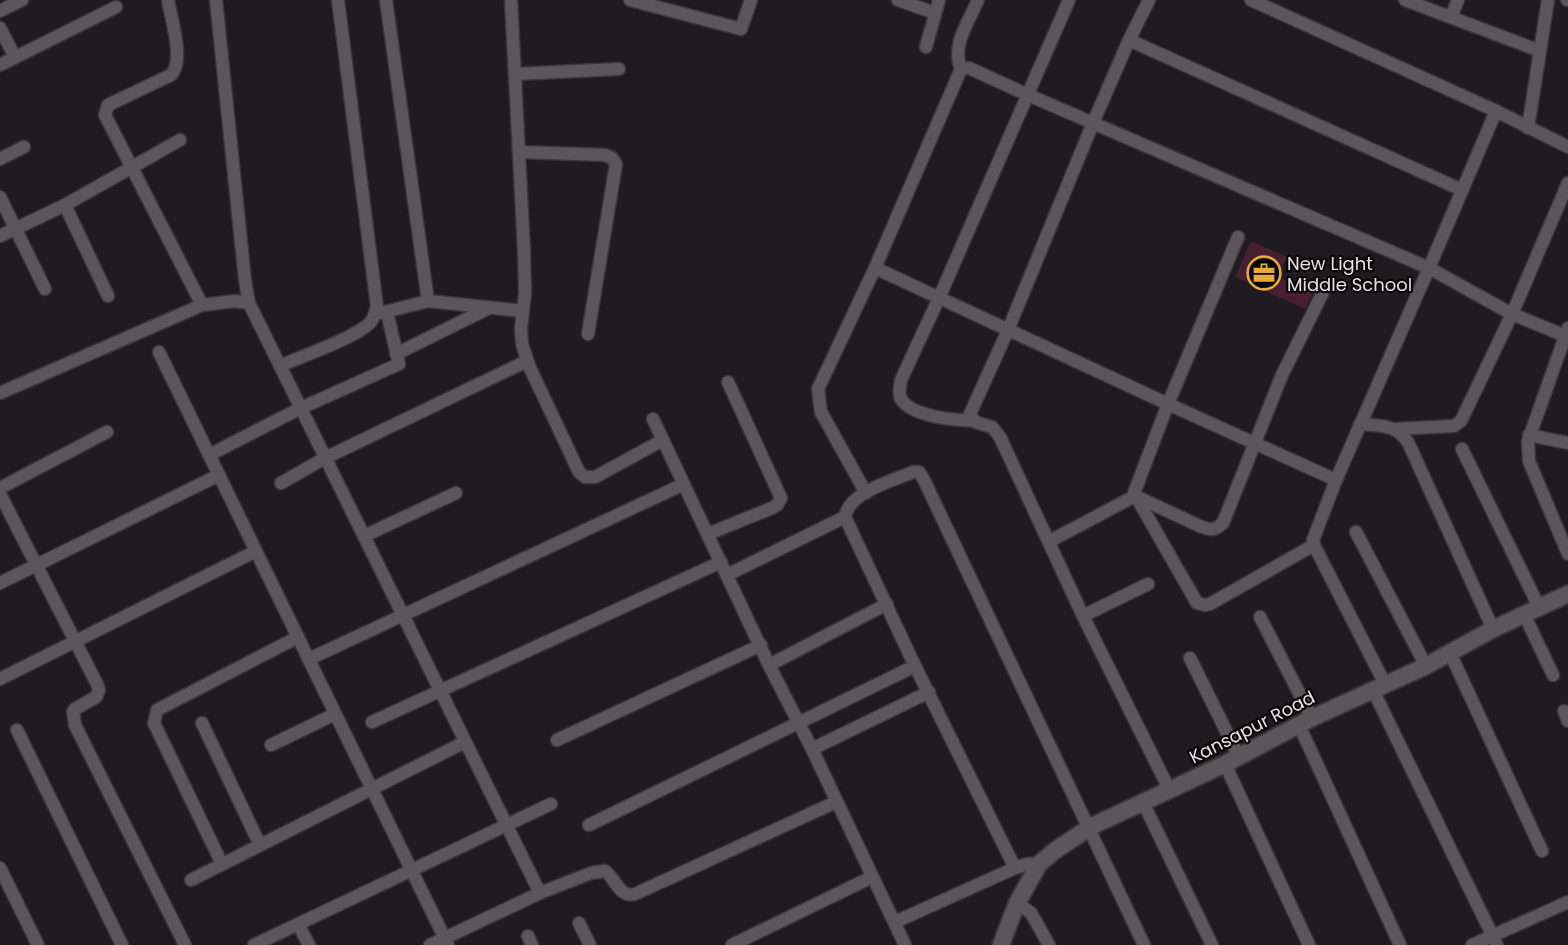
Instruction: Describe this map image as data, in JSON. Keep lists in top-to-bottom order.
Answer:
{
  "streets": {
    "street": ["Kansapur Road"]
  },
  "places": {
    "office": ["New Light Middle School"]
  }
}
